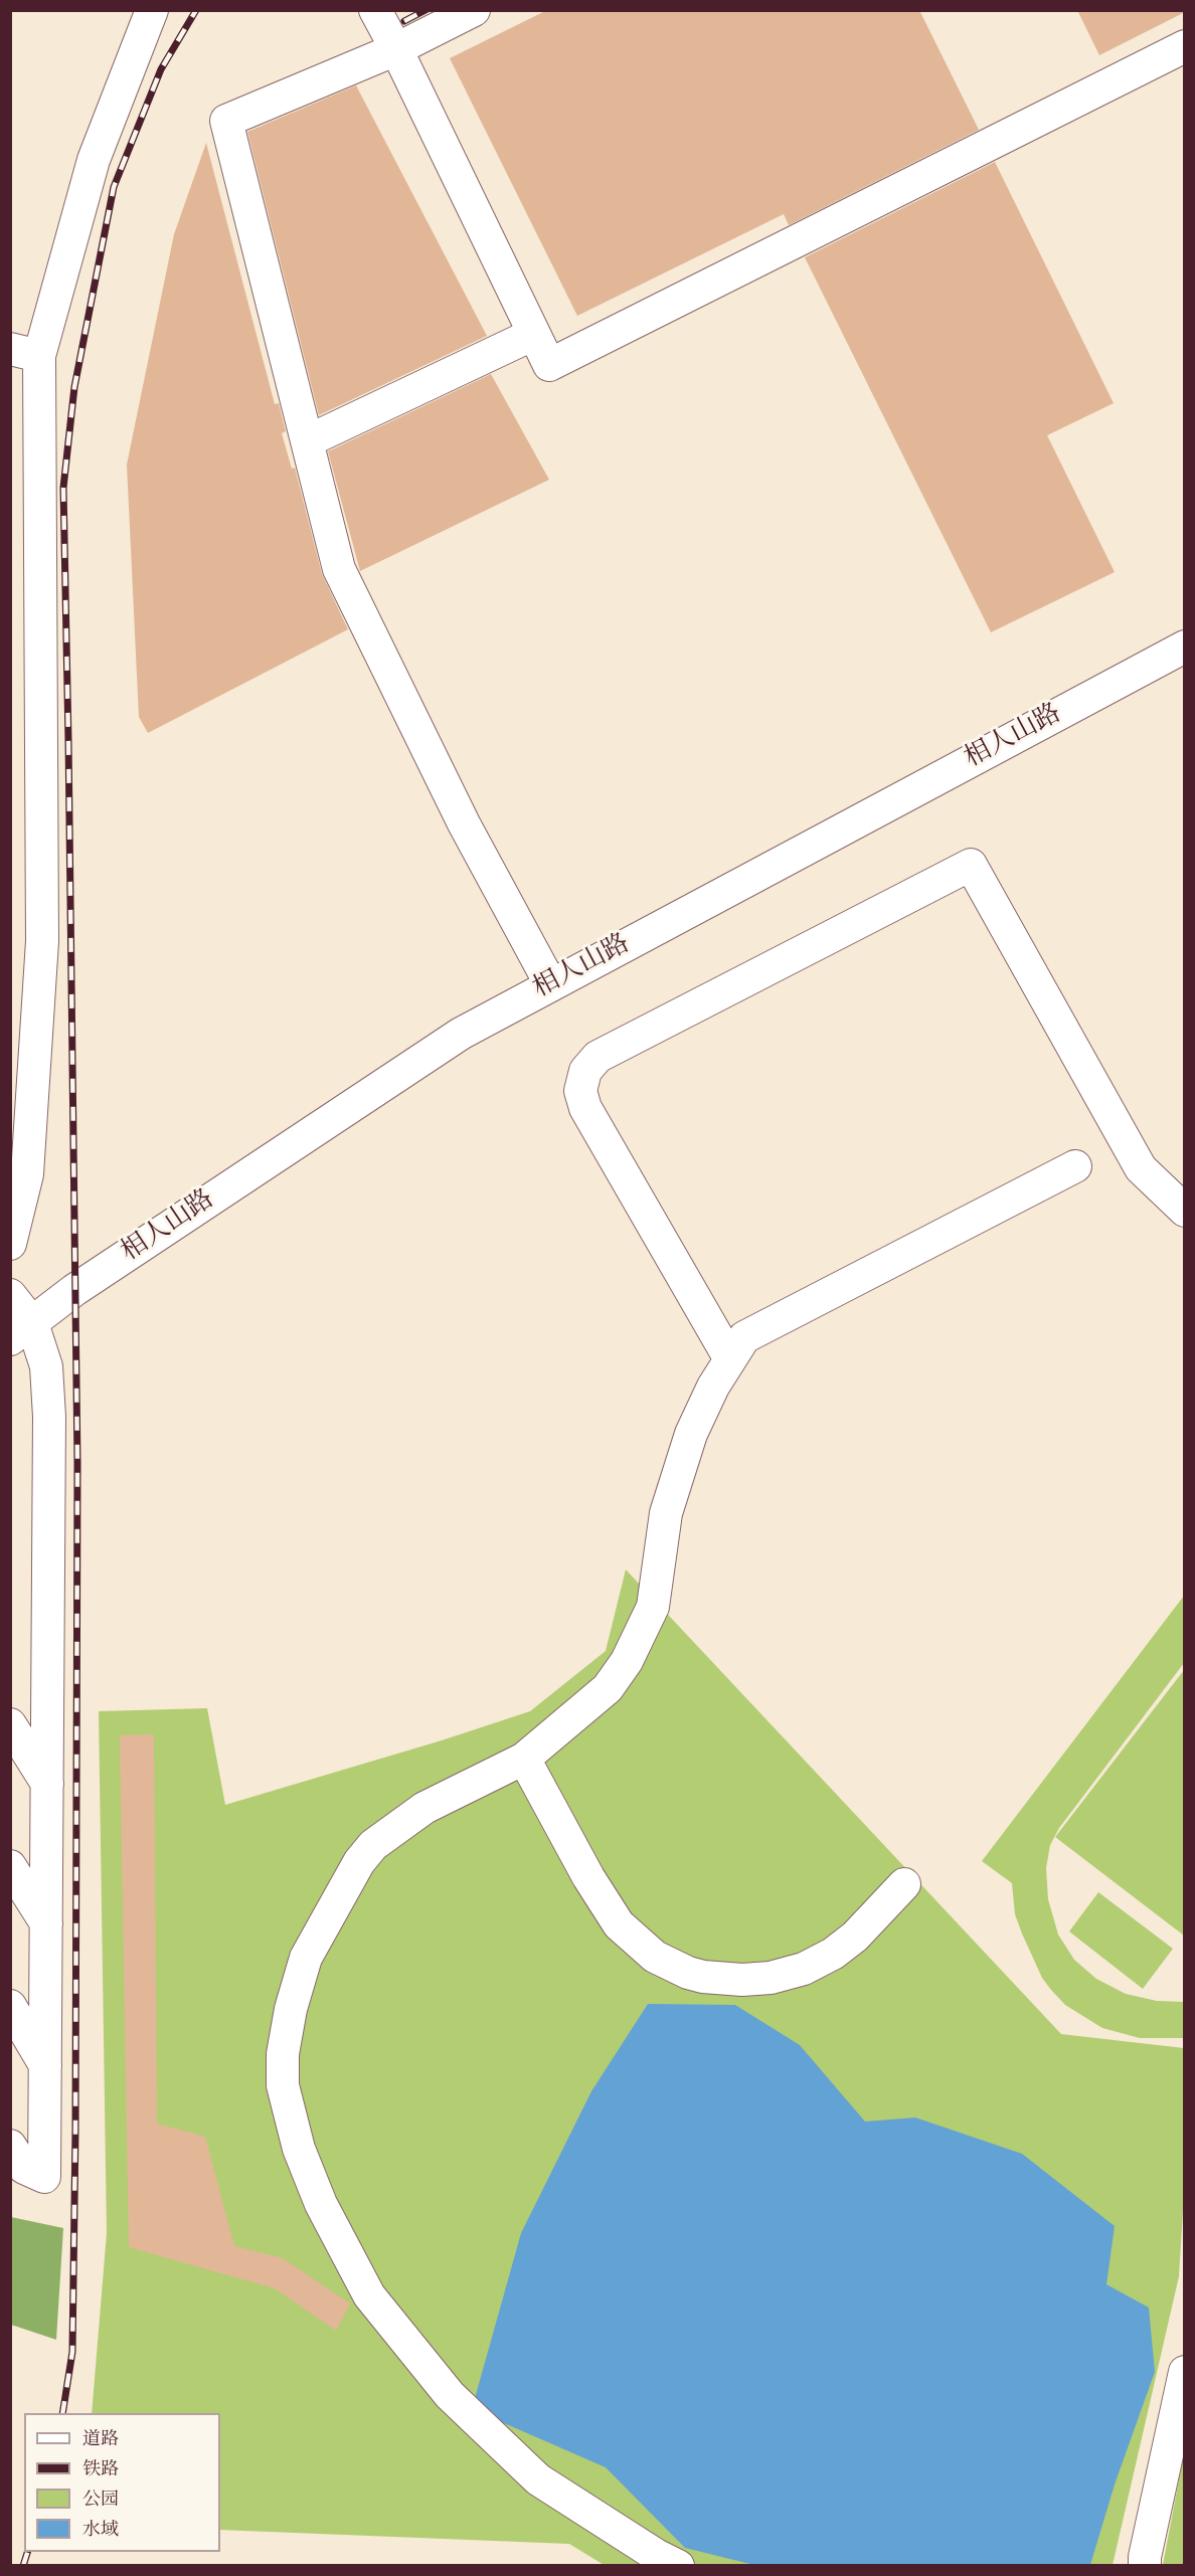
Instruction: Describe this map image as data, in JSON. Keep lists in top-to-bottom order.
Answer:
{
  "streets": {
    "street": ["相人山路"]
  },
  "legend": [
    "道路",
    "铁路",
    "公园",
    "水域"
  ]
}
